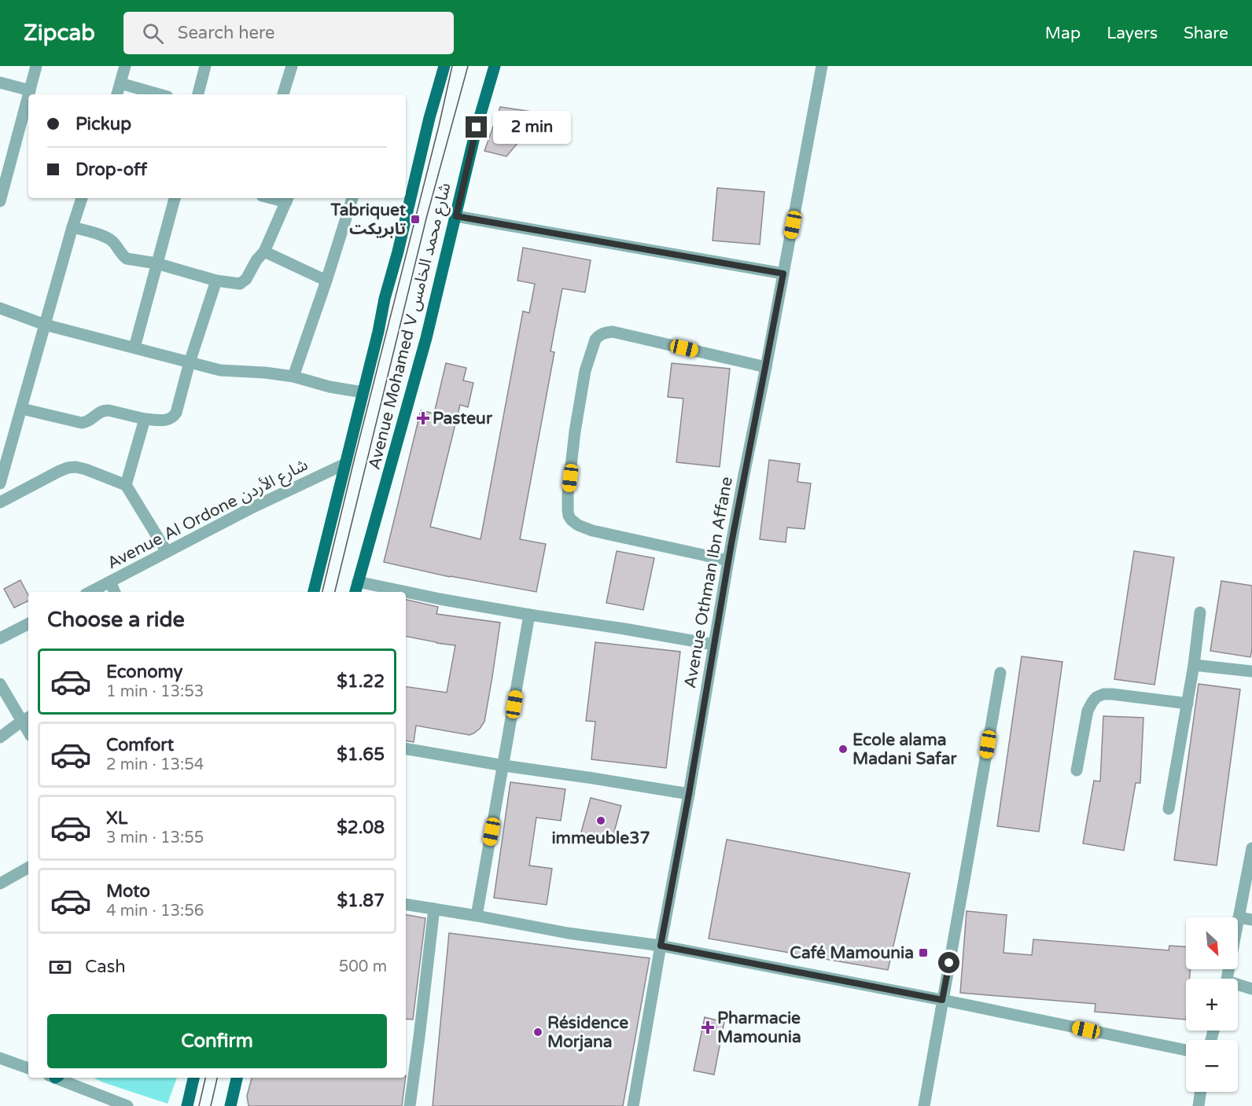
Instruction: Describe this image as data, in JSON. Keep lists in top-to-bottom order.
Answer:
{
  "streets": {
    "main road": ["Avenue Mohamed V شارع محمد الخامس"],
    "street": ["Avenue Al Ordone شارع الأردن", "Avenue Othman Ibn Affane"]
  },
  "crossings": [
    ["Avenue Mohamed V شارع محمد الخامس", "Avenue Al Ordone شارع الأردن"]
  ],
  "places": {
    "transit": ["Tabriquet تابريكت", "Café Mamounia"],
    "health": ["Pasteur", "Pharmacie Mamounia"],
    "other": ["Ecole alama Madani Safar", "immeuble37", "Résidence Morjana"]
  },
  "north": "bottom right",
  "page": {
    "header": "Zipcab",
    "search": "Search here",
    "nav": ["Map", "Layers", "Share"],
    "banner": ["Pickup", "Drop-off"],
    "bubble": "2 min",
    "heading": "Choose a ride",
    "list": [
      {
        "name": "Economy",
        "note": "1 min · 13:53",
        "value": "$1.22"
      },
      {
        "name": "Comfort",
        "note": "2 min · 13:54",
        "value": "$1.65"
      },
      {
        "name": "XL",
        "note": "3 min · 13:55",
        "value": "$2.08"
      },
      {
        "name": "Moto",
        "note": "4 min · 13:56",
        "value": "$1.87"
      }
    ],
    "map_buttons": ["+", "−"],
    "pay": ["Cash", "500 m"],
    "buttons": "Confirm"
  }
}
